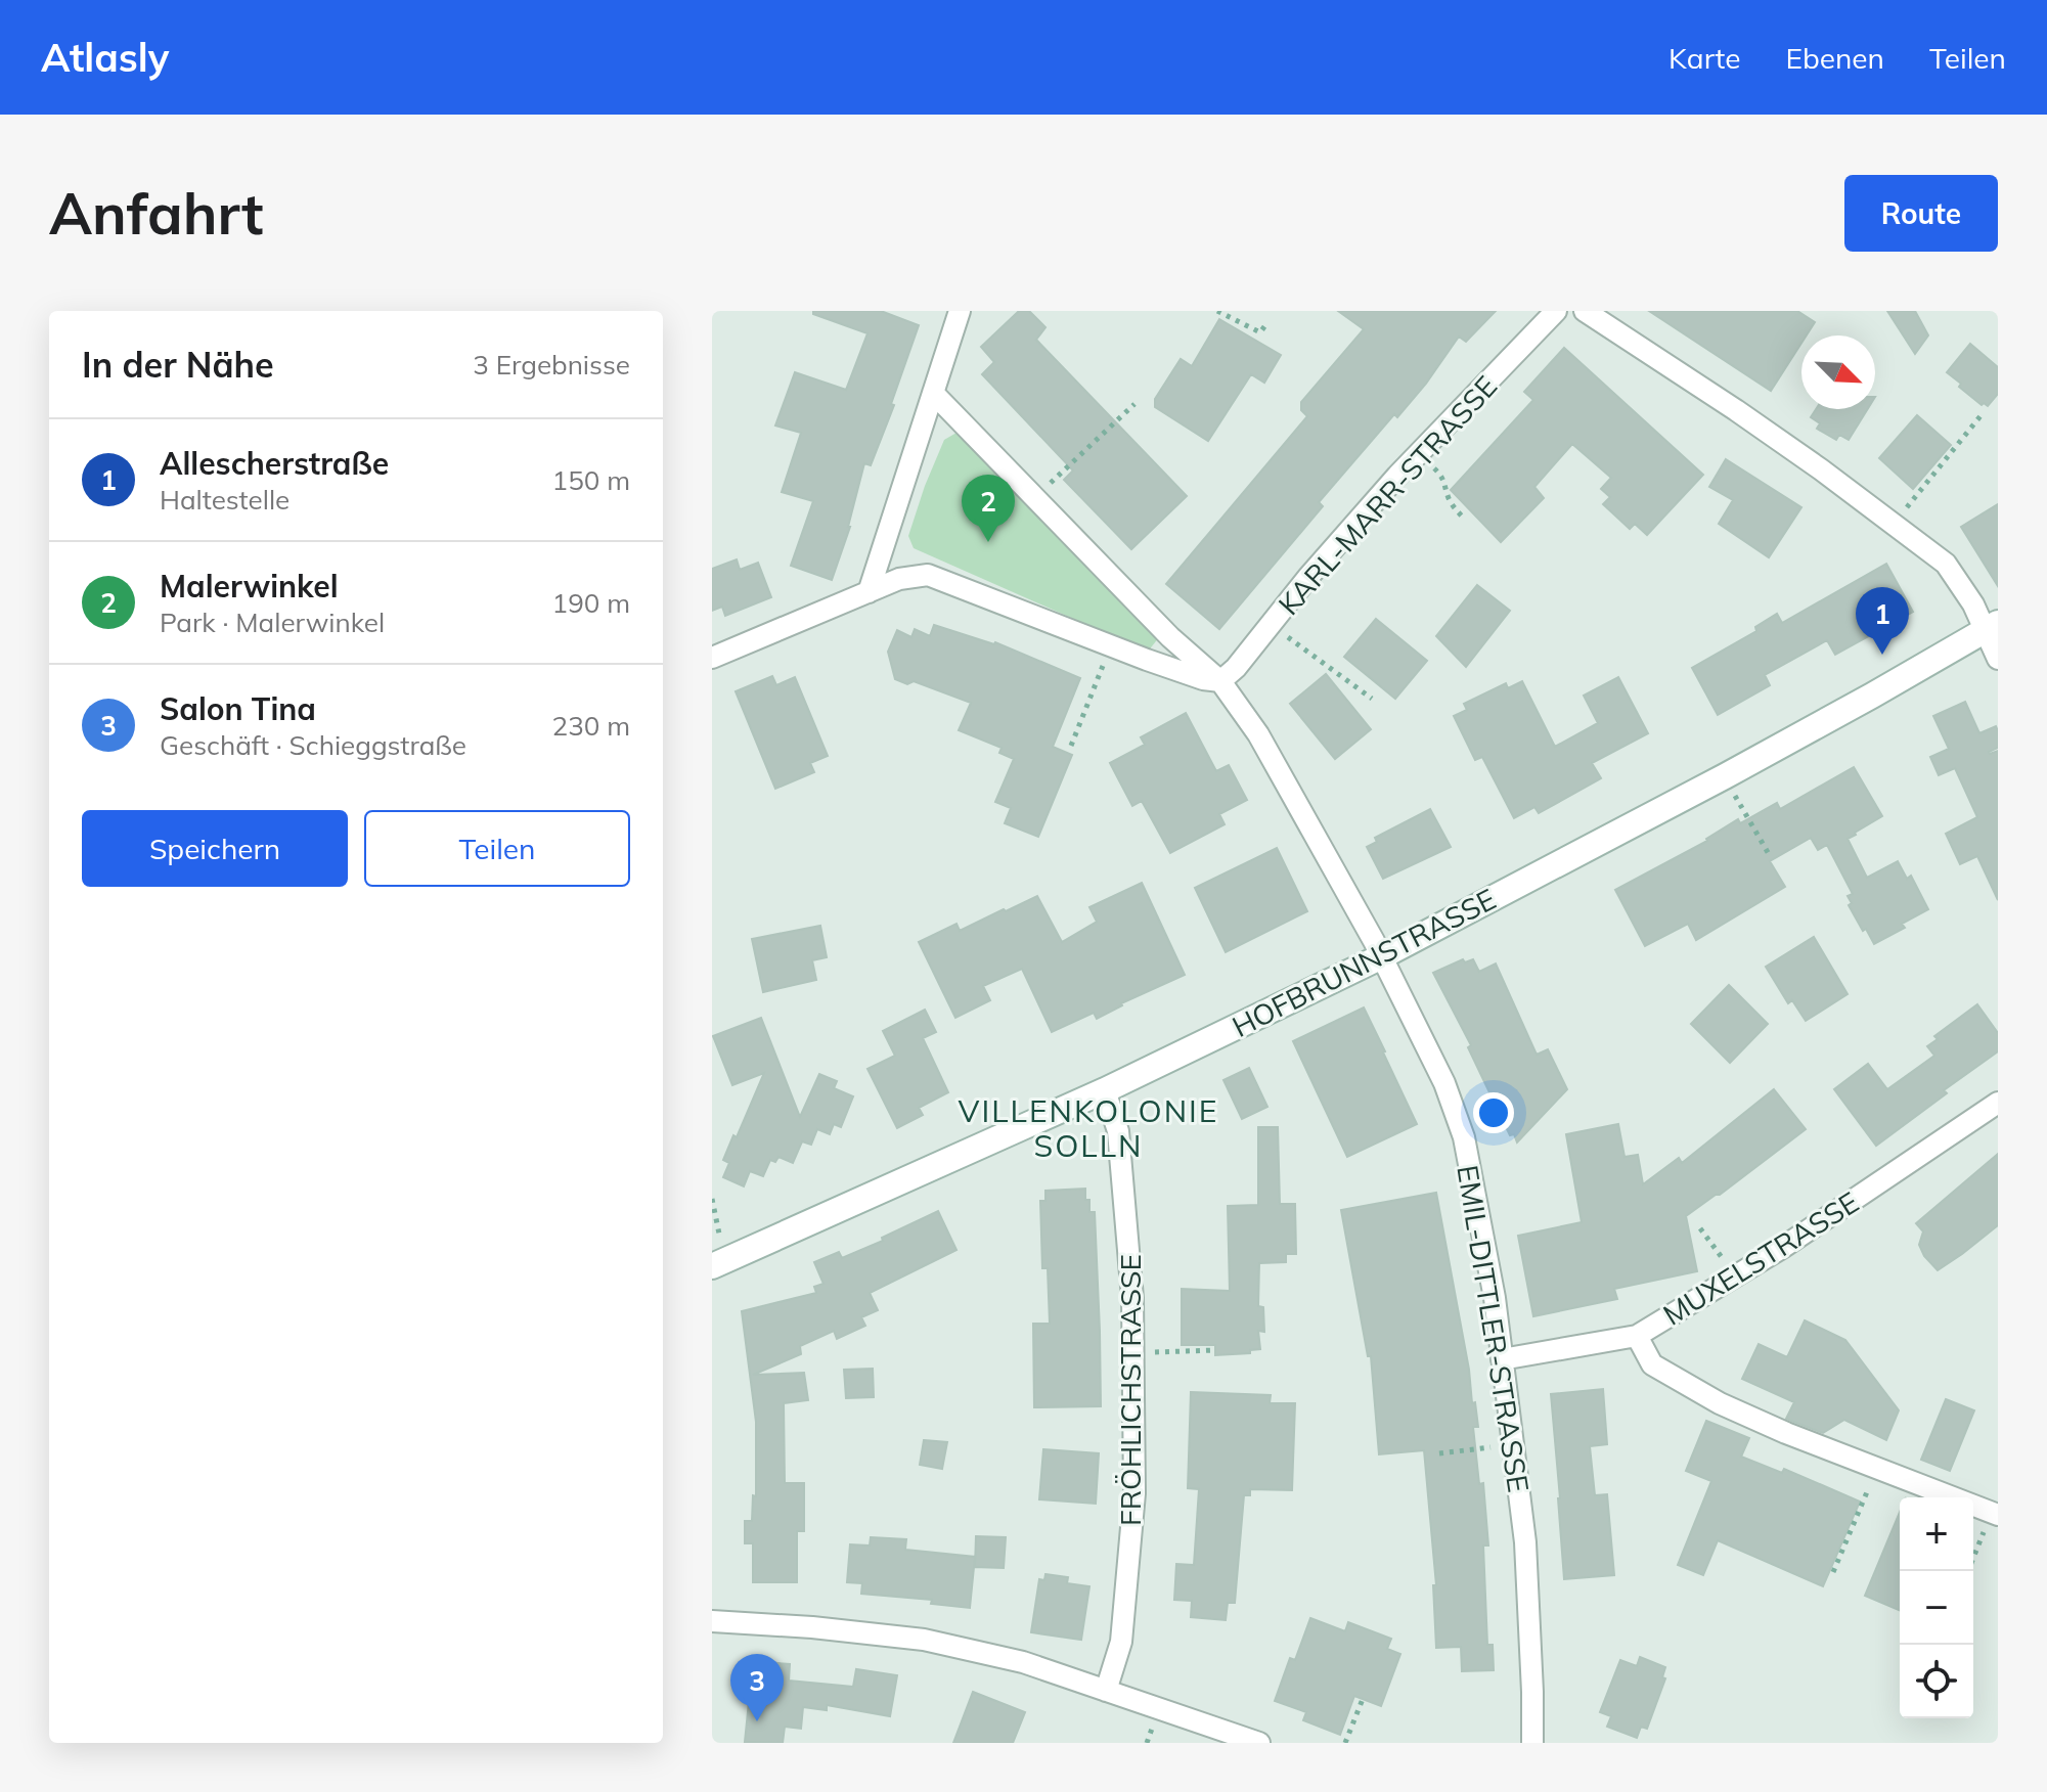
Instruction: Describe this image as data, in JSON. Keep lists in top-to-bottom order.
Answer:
{
  "streets": {
    "street": [
      "KARL-MARR-STRASSE",
      "HOFBRUNNSTRASSE",
      "MUXELSTRASSE",
      "EMIL-DITTLER-STRASSE",
      "FRÖHLICHSTRASSE"
    ]
  },
  "crossings": [
    ["KARL-MARR-STRASSE", "EMIL-DITTLER-STRASSE"],
    ["HOFBRUNNSTRASSE", "EMIL-DITTLER-STRASSE"],
    ["HOFBRUNNSTRASSE", "FRÖHLICHSTRASSE"],
    ["MUXELSTRASSE", "EMIL-DITTLER-STRASSE"]
  ],
  "districts": ["VILLENKOLONIE SOLLN"],
  "north": "bottom right",
  "page": {
    "header": "Atlasly",
    "nav": ["Karte", "Ebenen", "Teilen"],
    "buttons": [
      "Route",
      ["Speichern", "Teilen"]
    ],
    "title": "Anfahrt",
    "heading": ["In der Nähe", "3 Ergebnisse"],
    "list": [
      {
        "mark": "1",
        "name": "Allescherstraße",
        "note": "Haltestelle",
        "value": "150 m"
      },
      {
        "mark": "2",
        "name": "Malerwinkel",
        "note": "Park · Malerwinkel",
        "value": "190 m"
      },
      {
        "mark": "3",
        "name": "Salon Tina",
        "note": "Geschäft · Schieggstraße",
        "value": "230 m"
      }
    ],
    "pins": ["2", "1", "3"],
    "map_buttons": ["+", "−"]
  }
}
